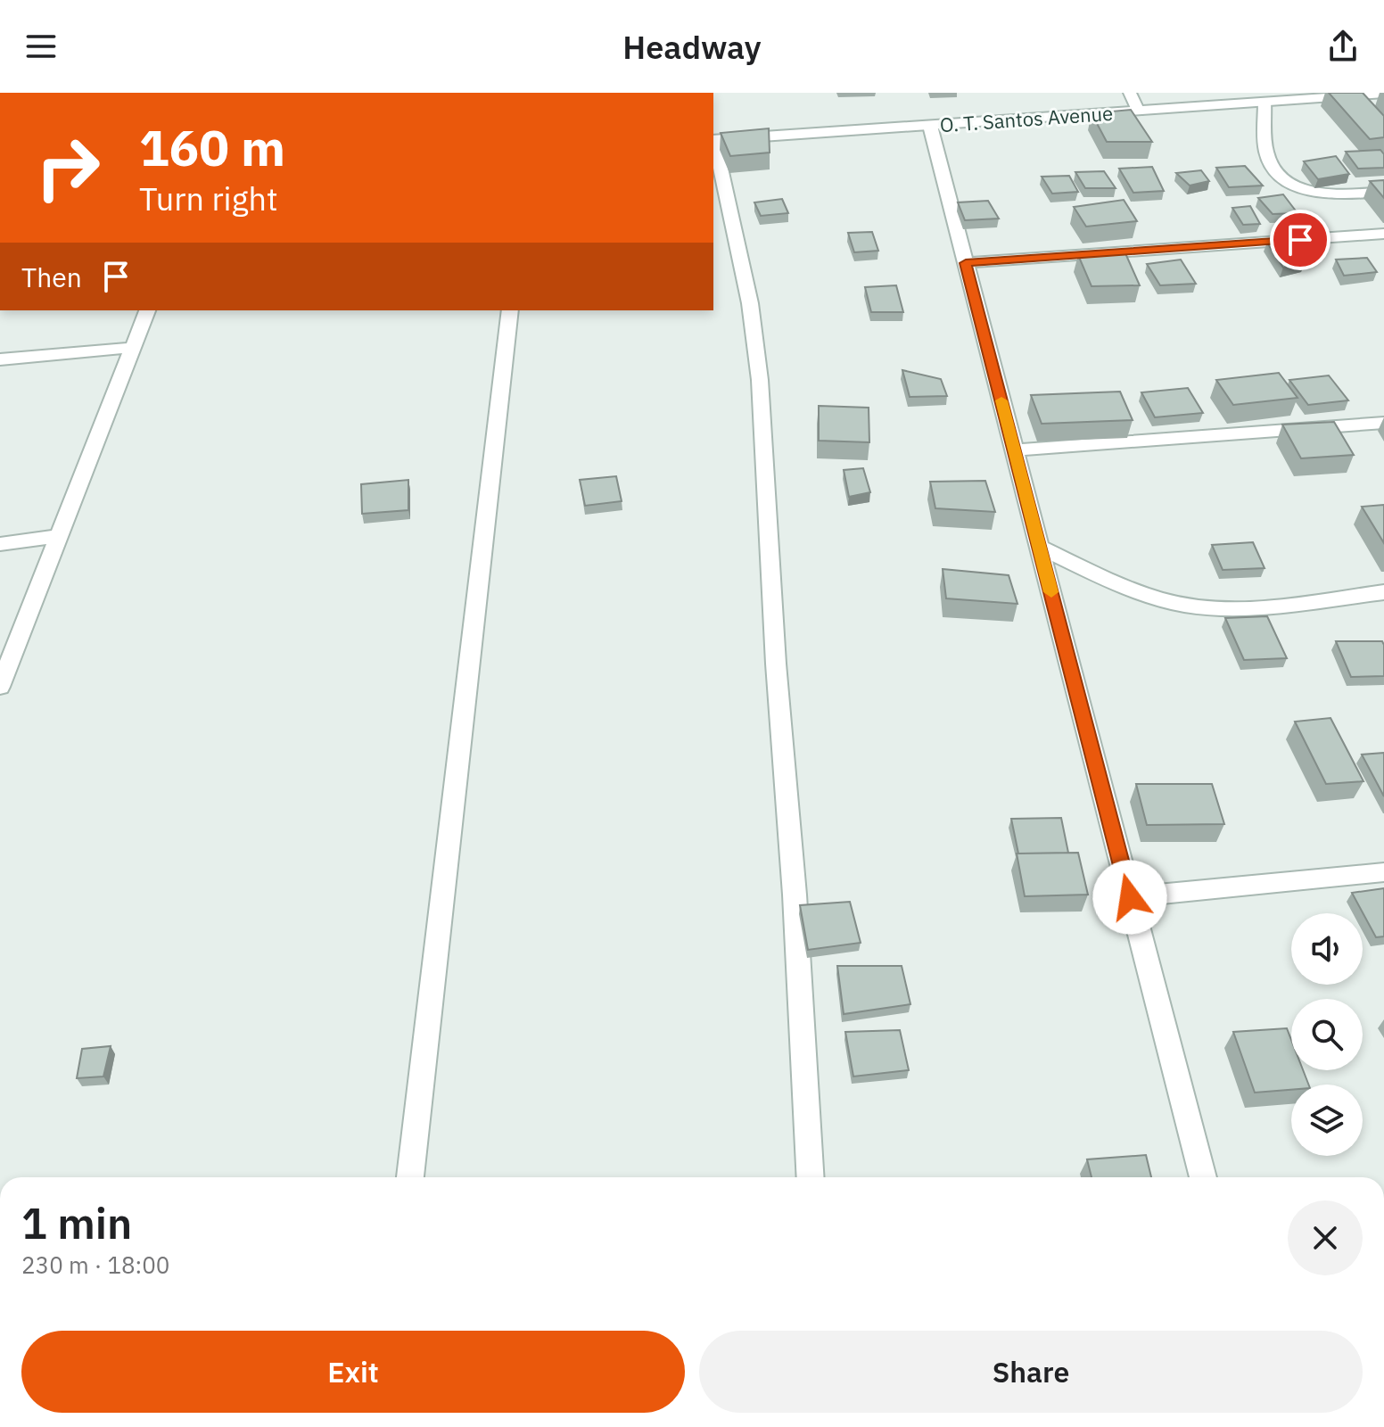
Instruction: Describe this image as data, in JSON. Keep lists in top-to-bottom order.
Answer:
{
  "streets": {
    "street": ["O. T. Santos Avenue"]
  },
  "page": {
    "header": "Headway",
    "turn": ["160 m", "Turn right"],
    "then": "Then",
    "heading": ["1 min", "230 m · 18:00"],
    "buttons": ["Exit", "Share"]
  }
}
